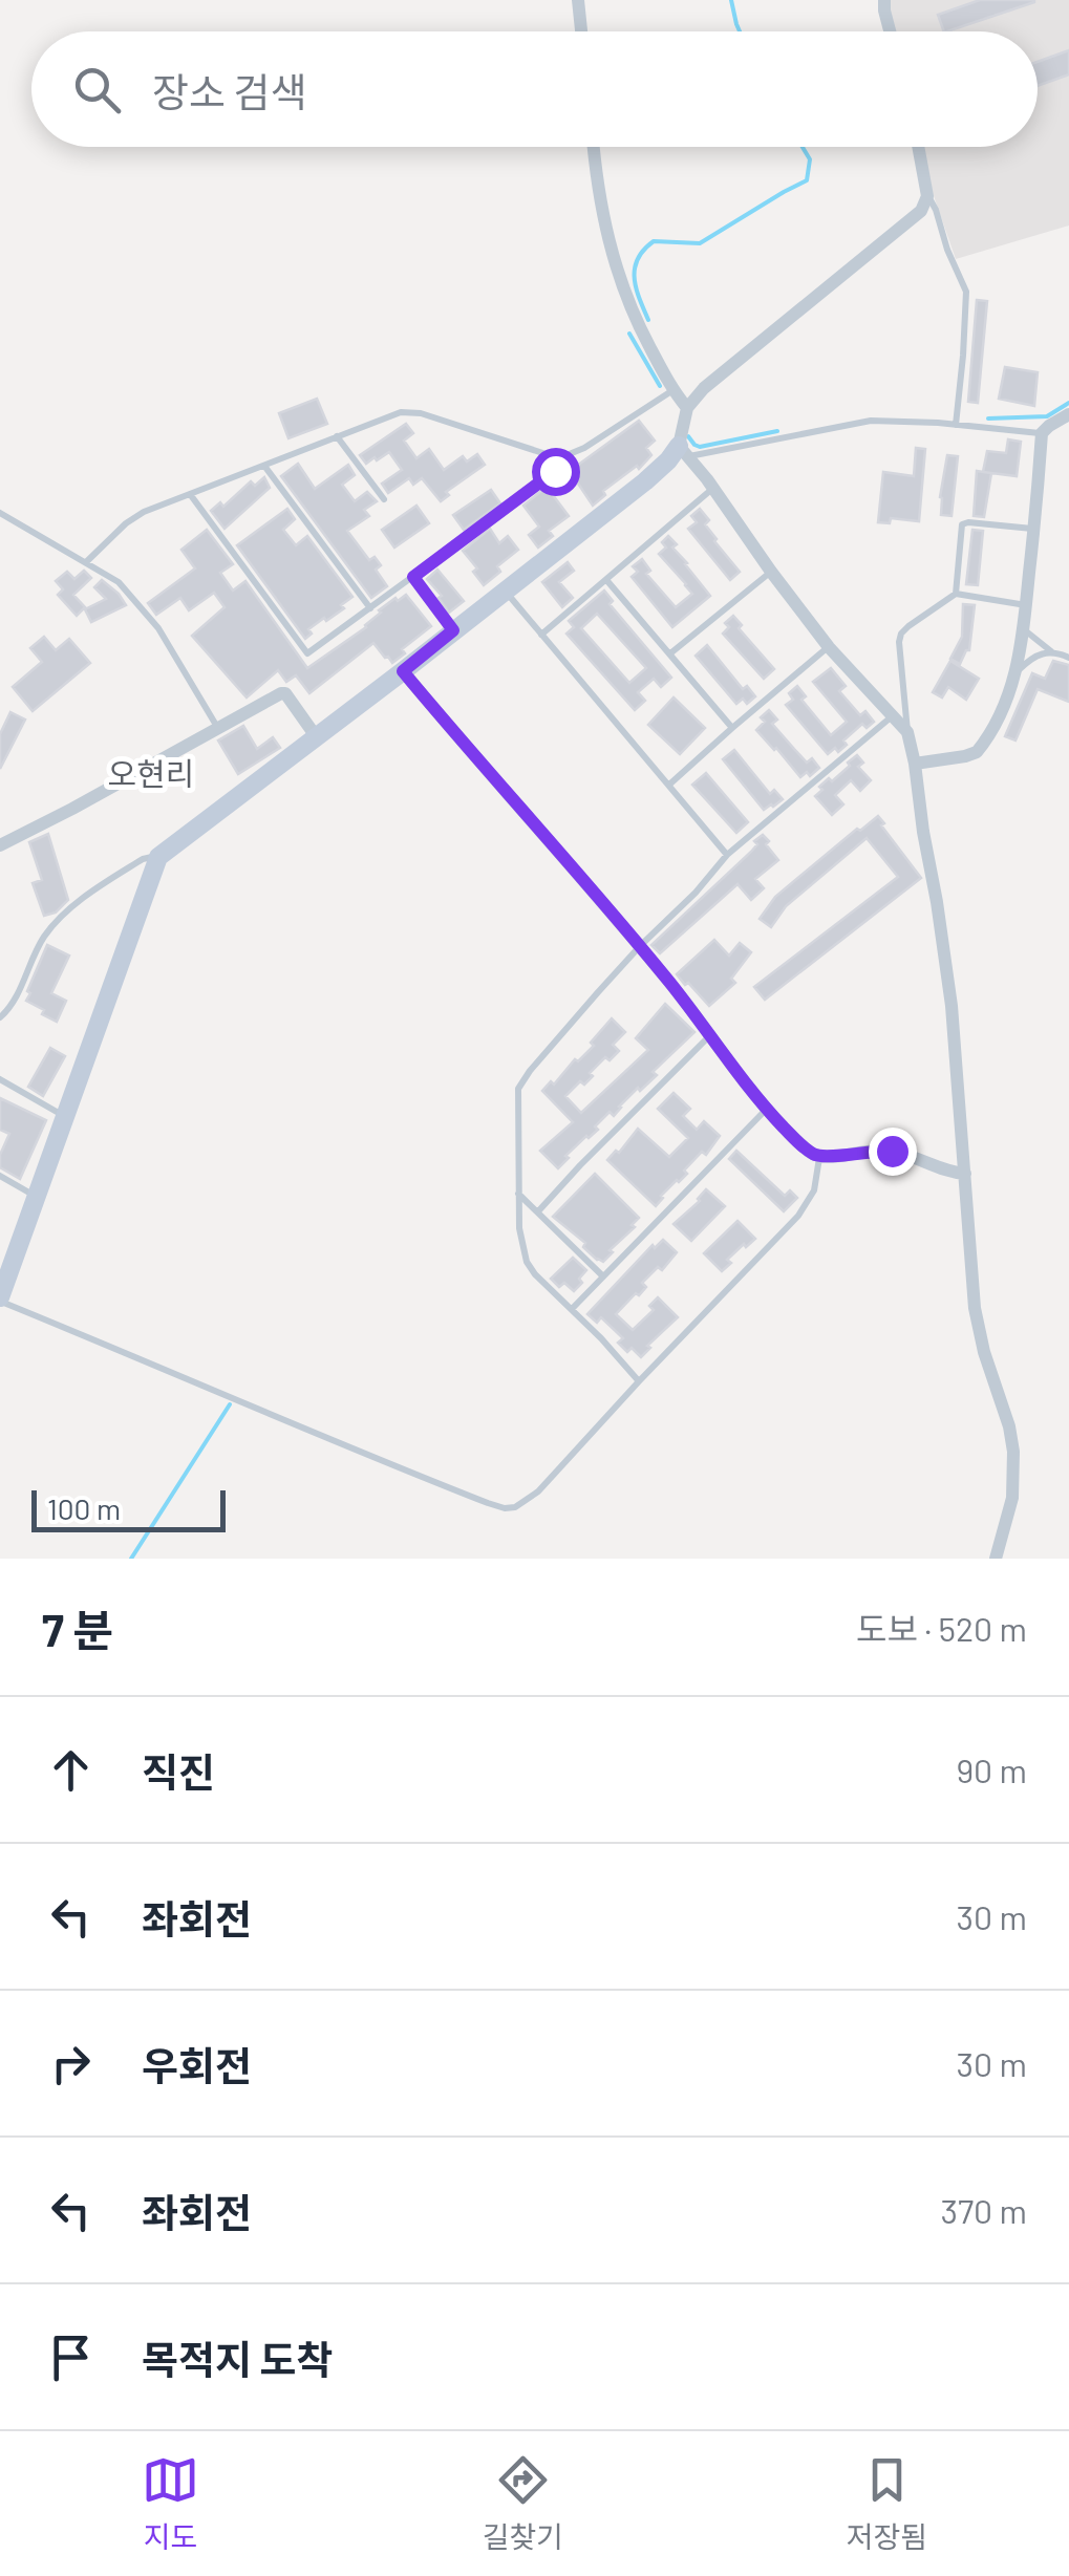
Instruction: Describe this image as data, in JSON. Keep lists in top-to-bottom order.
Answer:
{
  "districts": ["오현리"],
  "scale_bar": "100 m",
  "page": {
    "search": "장소 검색",
    "scale": "100 m",
    "heading": ["7 분", "도보 · 520 m"],
    "list": [
      ["직진", "90 m"],
      ["좌회전", "30 m"],
      ["우회전", "30 m"],
      ["좌회전", "370 m"],
      "목적지 도착"
    ],
    "nav": ["지도", "길찾기", "저장됨"]
  }
}
